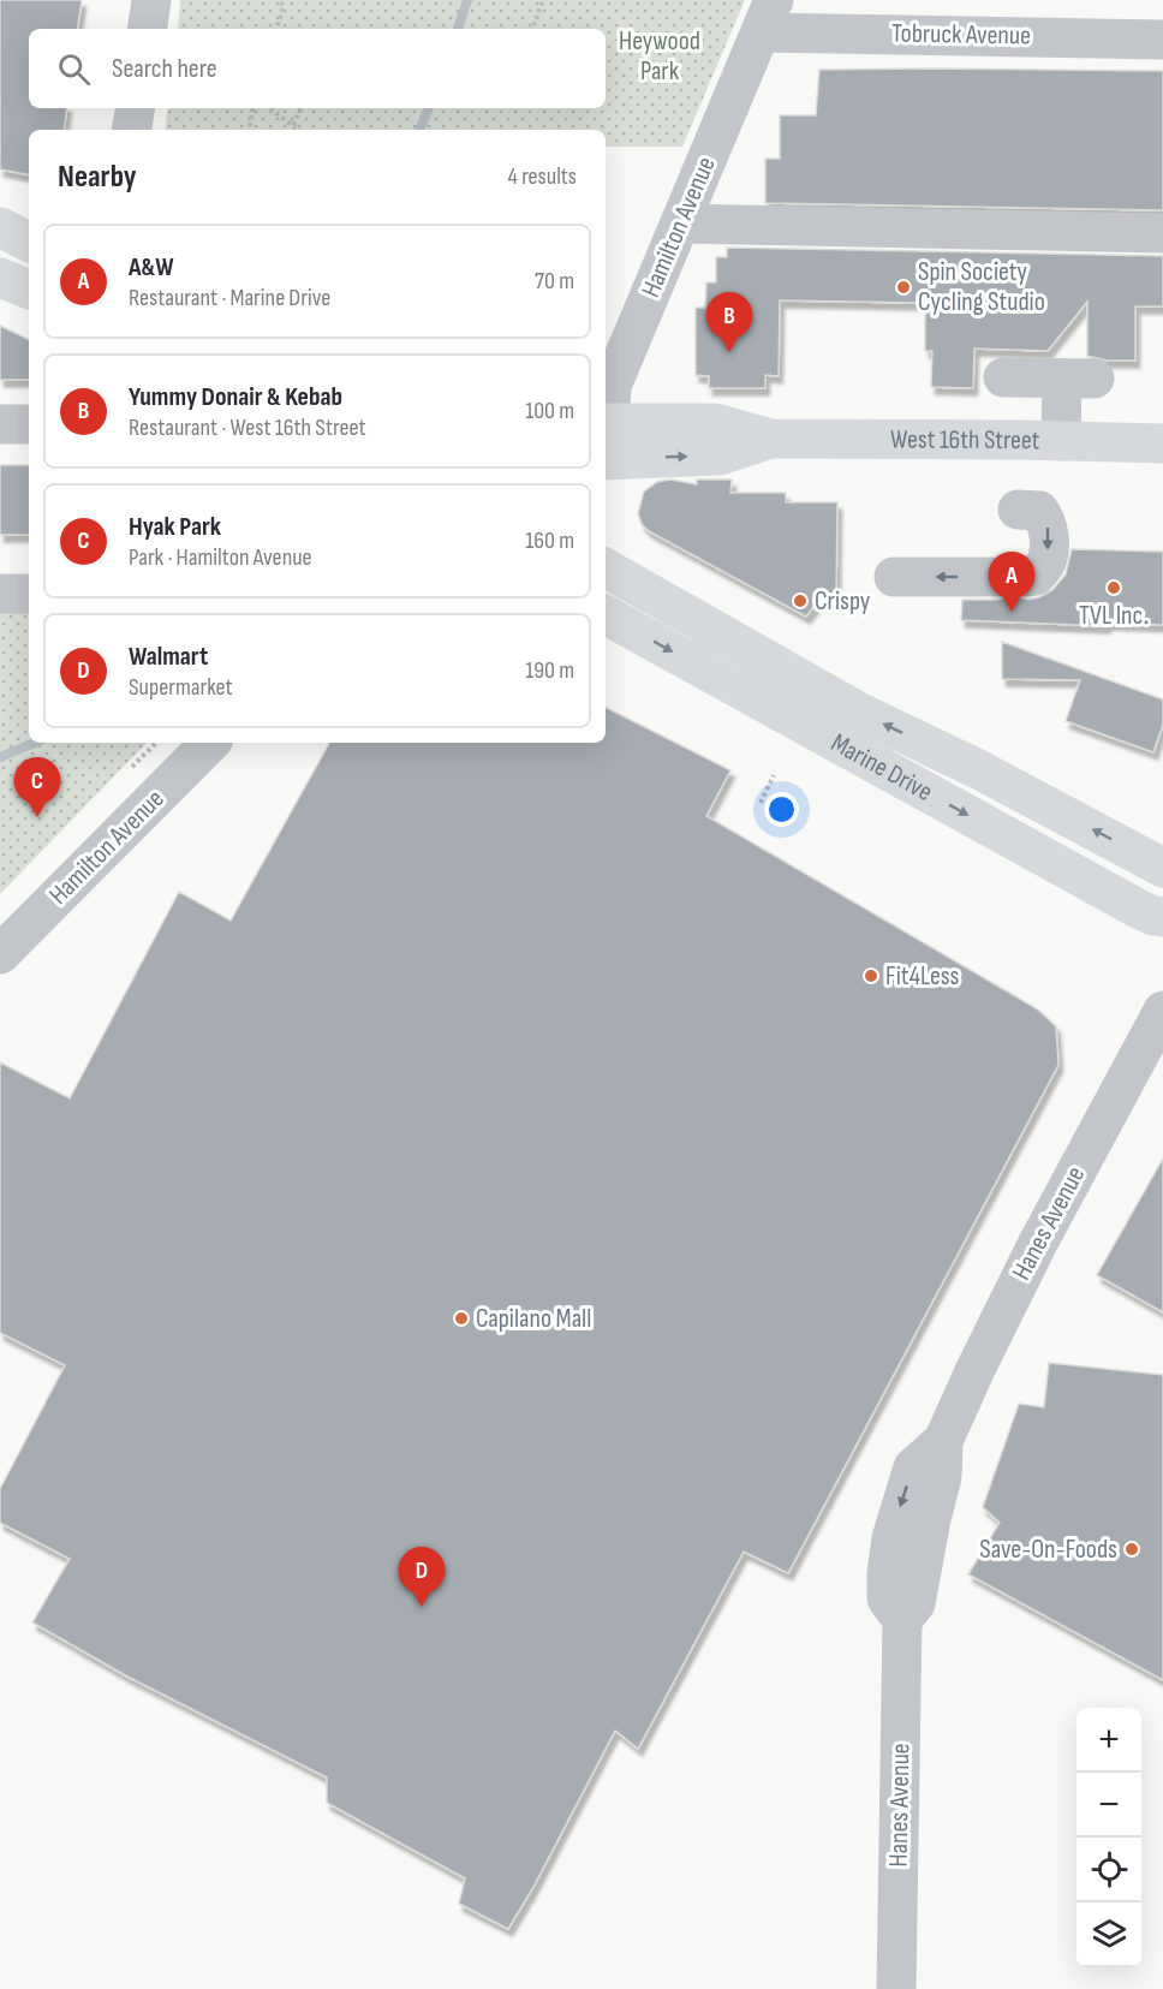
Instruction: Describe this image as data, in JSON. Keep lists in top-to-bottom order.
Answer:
{
  "streets": {
    "main road": ["West 16th Street", "Marine Drive"],
    "street": ["Tobruck Avenue", "Hamilton Avenue", "Hanes Avenue"]
  },
  "crossings": [
    ["Tobruck Avenue", "Hamilton Avenue"]
  ],
  "parks": ["Heywood Park"],
  "places": [
    "Spin Society Cycling Studio",
    "TVL Inc.",
    "Crispy",
    "Fit4Less",
    "Capilano Mall",
    "Save-On-Foods"
  ],
  "page": {
    "search": "Search here",
    "heading": ["Nearby", "4 results"],
    "list": [
      {
        "mark": "A",
        "name": "A&W",
        "note": "Restaurant · Marine Drive",
        "value": "70 m"
      },
      {
        "mark": "B",
        "name": "Yummy Donair & Kebab",
        "note": "Restaurant · West 16th Street",
        "value": "100 m"
      },
      {
        "mark": "C",
        "name": "Hyak Park",
        "note": "Park · Hamilton Avenue",
        "value": "160 m"
      },
      {
        "mark": "D",
        "name": "Walmart",
        "note": "Supermarket",
        "value": "190 m"
      }
    ],
    "pins": [
      "B",
      "A",
      "C",
      "D"
    ],
    "map_buttons": ["+", "−"]
  }
}
